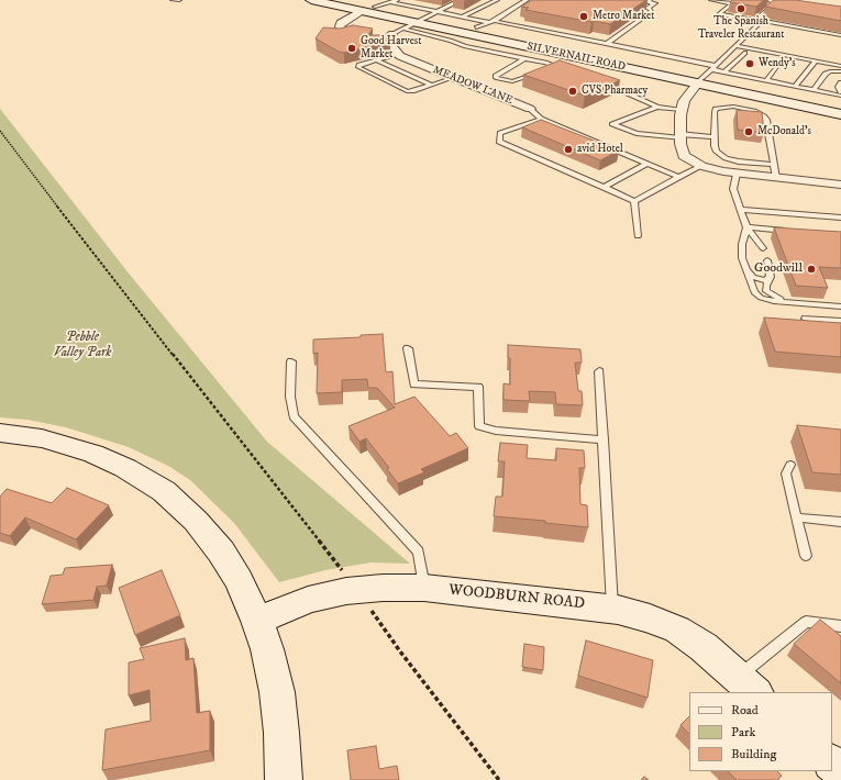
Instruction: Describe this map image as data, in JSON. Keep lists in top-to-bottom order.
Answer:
{
  "streets": {
    "street": ["SILVERNAIL ROAD", "MEADOW LANE", "WOODBURN ROAD"]
  },
  "parks": ["Pebble Valley Park"],
  "places": [
    "The Spanish Traveler Restaurant",
    "Metro Market",
    "Good Harvest Market",
    "Wendy's",
    "CVS Pharmacy",
    "McDonald's",
    "avid Hotel",
    "Goodwill"
  ],
  "legend": ["Road", "Park", "Building"]
}
